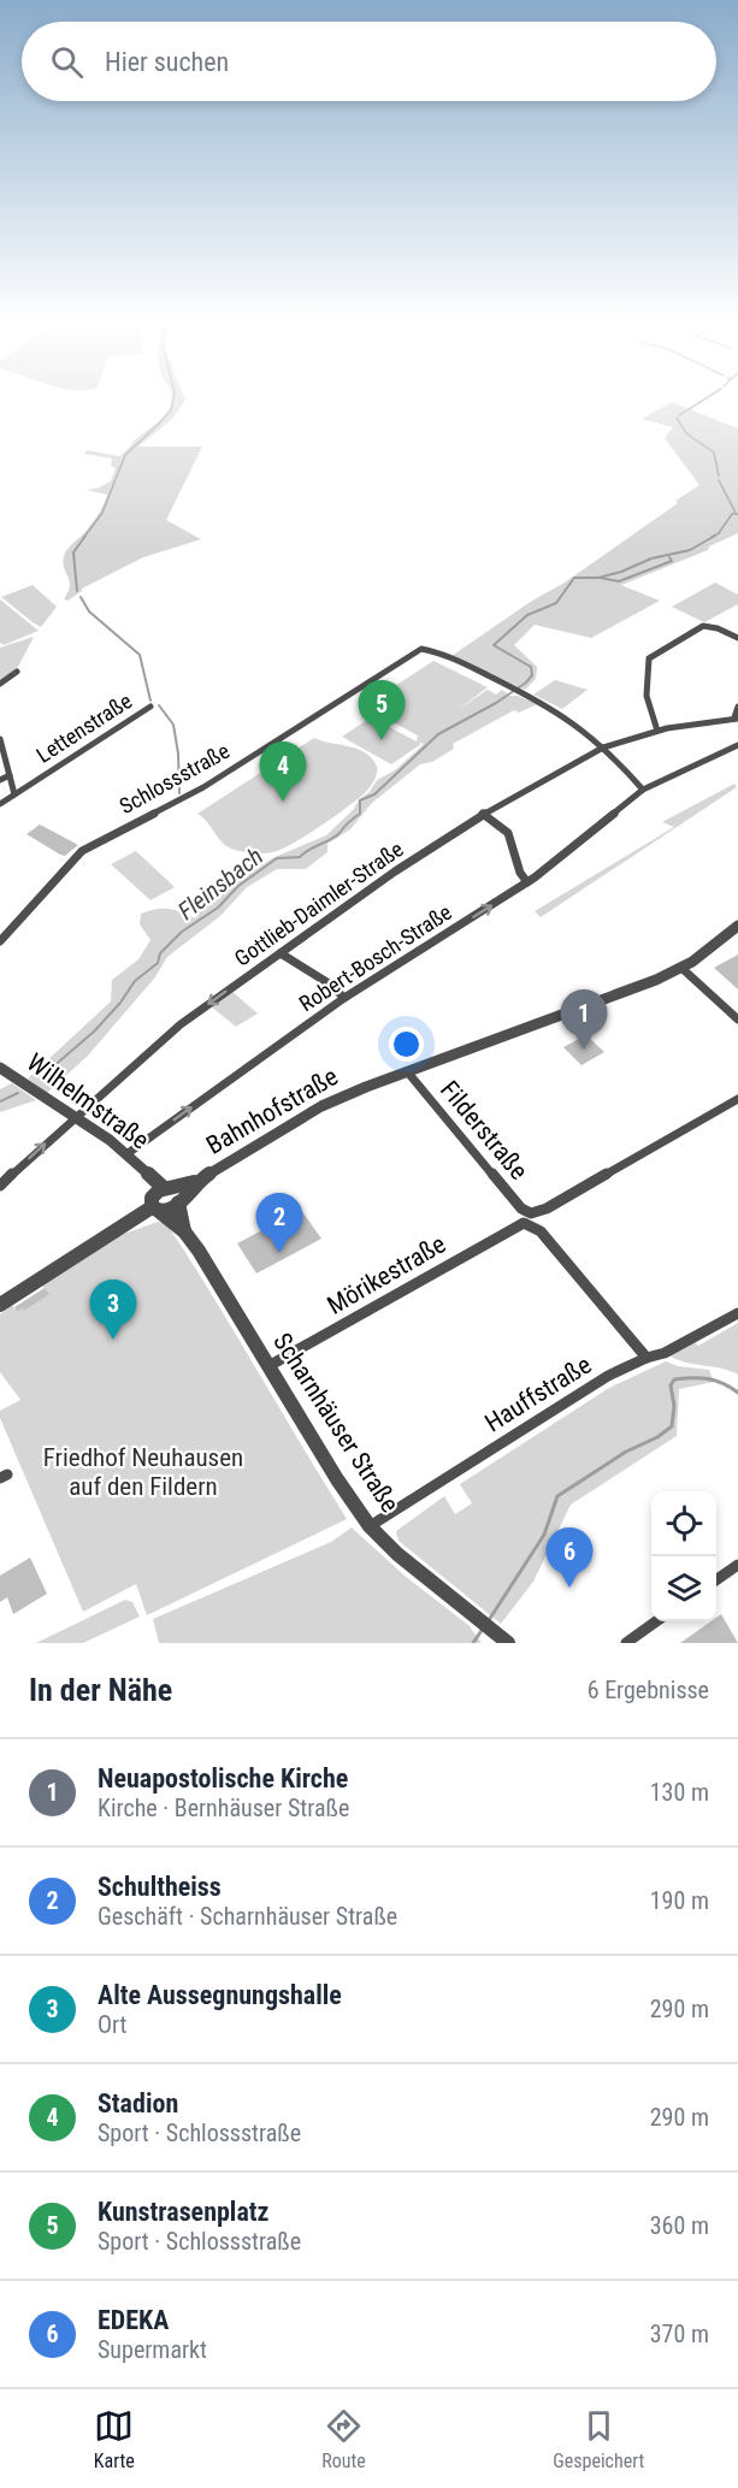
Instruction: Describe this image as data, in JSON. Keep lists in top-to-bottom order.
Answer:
{
  "streets": {
    "street": [
      "Lettenstraße",
      "Schlossstraße",
      "Gottlieb-Daimler-Straße",
      "Robert-Bosch-Straße",
      "Wilhelmstraße",
      "Bahnhofstraße",
      "Filderstraße",
      "Mörikestraße",
      "Hauffstraße",
      "Scharnhäuser Straße"
    ]
  },
  "crossings": [
    ["Schlossstraße", "Gottlieb-Daimler-Straße"],
    ["Gottlieb-Daimler-Straße", "Wilhelmstraße"],
    ["Robert-Bosch-Straße", "Wilhelmstraße"],
    ["Wilhelmstraße", "Bahnhofstraße"],
    ["Wilhelmstraße", "Scharnhäuser Straße"],
    ["Bahnhofstraße", "Filderstraße"],
    ["Bahnhofstraße", "Scharnhäuser Straße"],
    ["Filderstraße", "Mörikestraße"],
    ["Filderstraße", "Hauffstraße"],
    ["Mörikestraße", "Scharnhäuser Straße"],
    ["Hauffstraße", "Scharnhäuser Straße"]
  ],
  "one_way": ["Robert-Bosch-Straße"],
  "water": ["Fleinsbach"],
  "parks": ["Friedhof Neuhausen auf den Fildern"],
  "page": {
    "search": "Hier suchen",
    "pins": [
      "5",
      "4",
      "1",
      "2",
      "3",
      "6"
    ],
    "heading": ["In der Nähe", "6 Ergebnisse"],
    "list": [
      {
        "mark": "1",
        "name": "Neuapostolische Kirche",
        "note": "Kirche · Bernhäuser Straße",
        "value": "130 m"
      },
      {
        "mark": "2",
        "name": "Schultheiss",
        "note": "Geschäft · Scharnhäuser Straße",
        "value": "190 m"
      },
      {
        "mark": "3",
        "name": "Alte Aussegnungshalle",
        "note": "Ort",
        "value": "290 m"
      },
      {
        "mark": "4",
        "name": "Stadion",
        "note": "Sport · Schlossstraße",
        "value": "290 m"
      },
      {
        "mark": "5",
        "name": "Kunstrasenplatz",
        "note": "Sport · Schlossstraße",
        "value": "360 m"
      },
      {
        "mark": "6",
        "name": "EDEKA",
        "note": "Supermarkt",
        "value": "370 m"
      }
    ],
    "nav": ["Karte", "Route", "Gespeichert"]
  }
}
